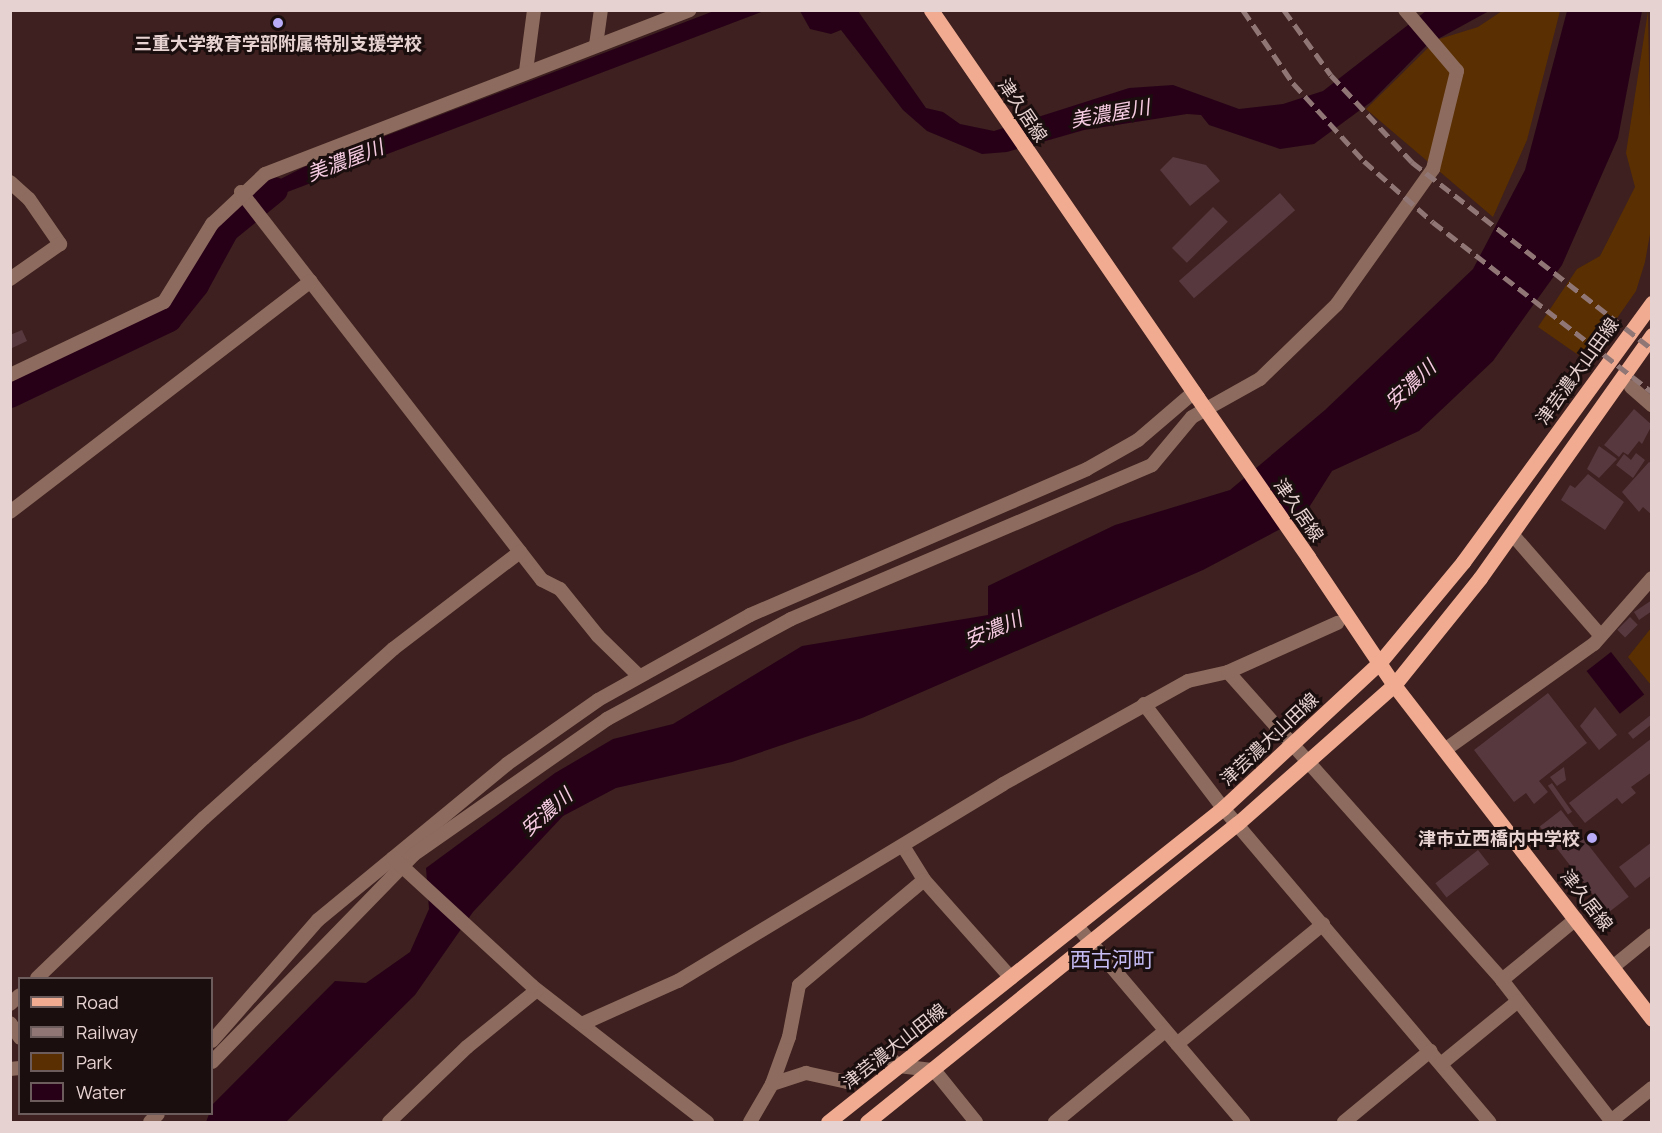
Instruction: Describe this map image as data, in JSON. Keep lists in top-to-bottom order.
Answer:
{
  "streets": {
    "main road": ["津久居線", "津芸濃大山田線"]
  },
  "crossings": [
    ["津久居線", "津芸濃大山田線"]
  ],
  "districts": ["西古河町"],
  "water": ["美濃屋川", "安濃川"],
  "places": ["三重大学教育学部附属特別支援学校", "津市立西橋内中学校"],
  "legend": [
    "Road",
    "Railway",
    "Park",
    "Water"
  ]
}
